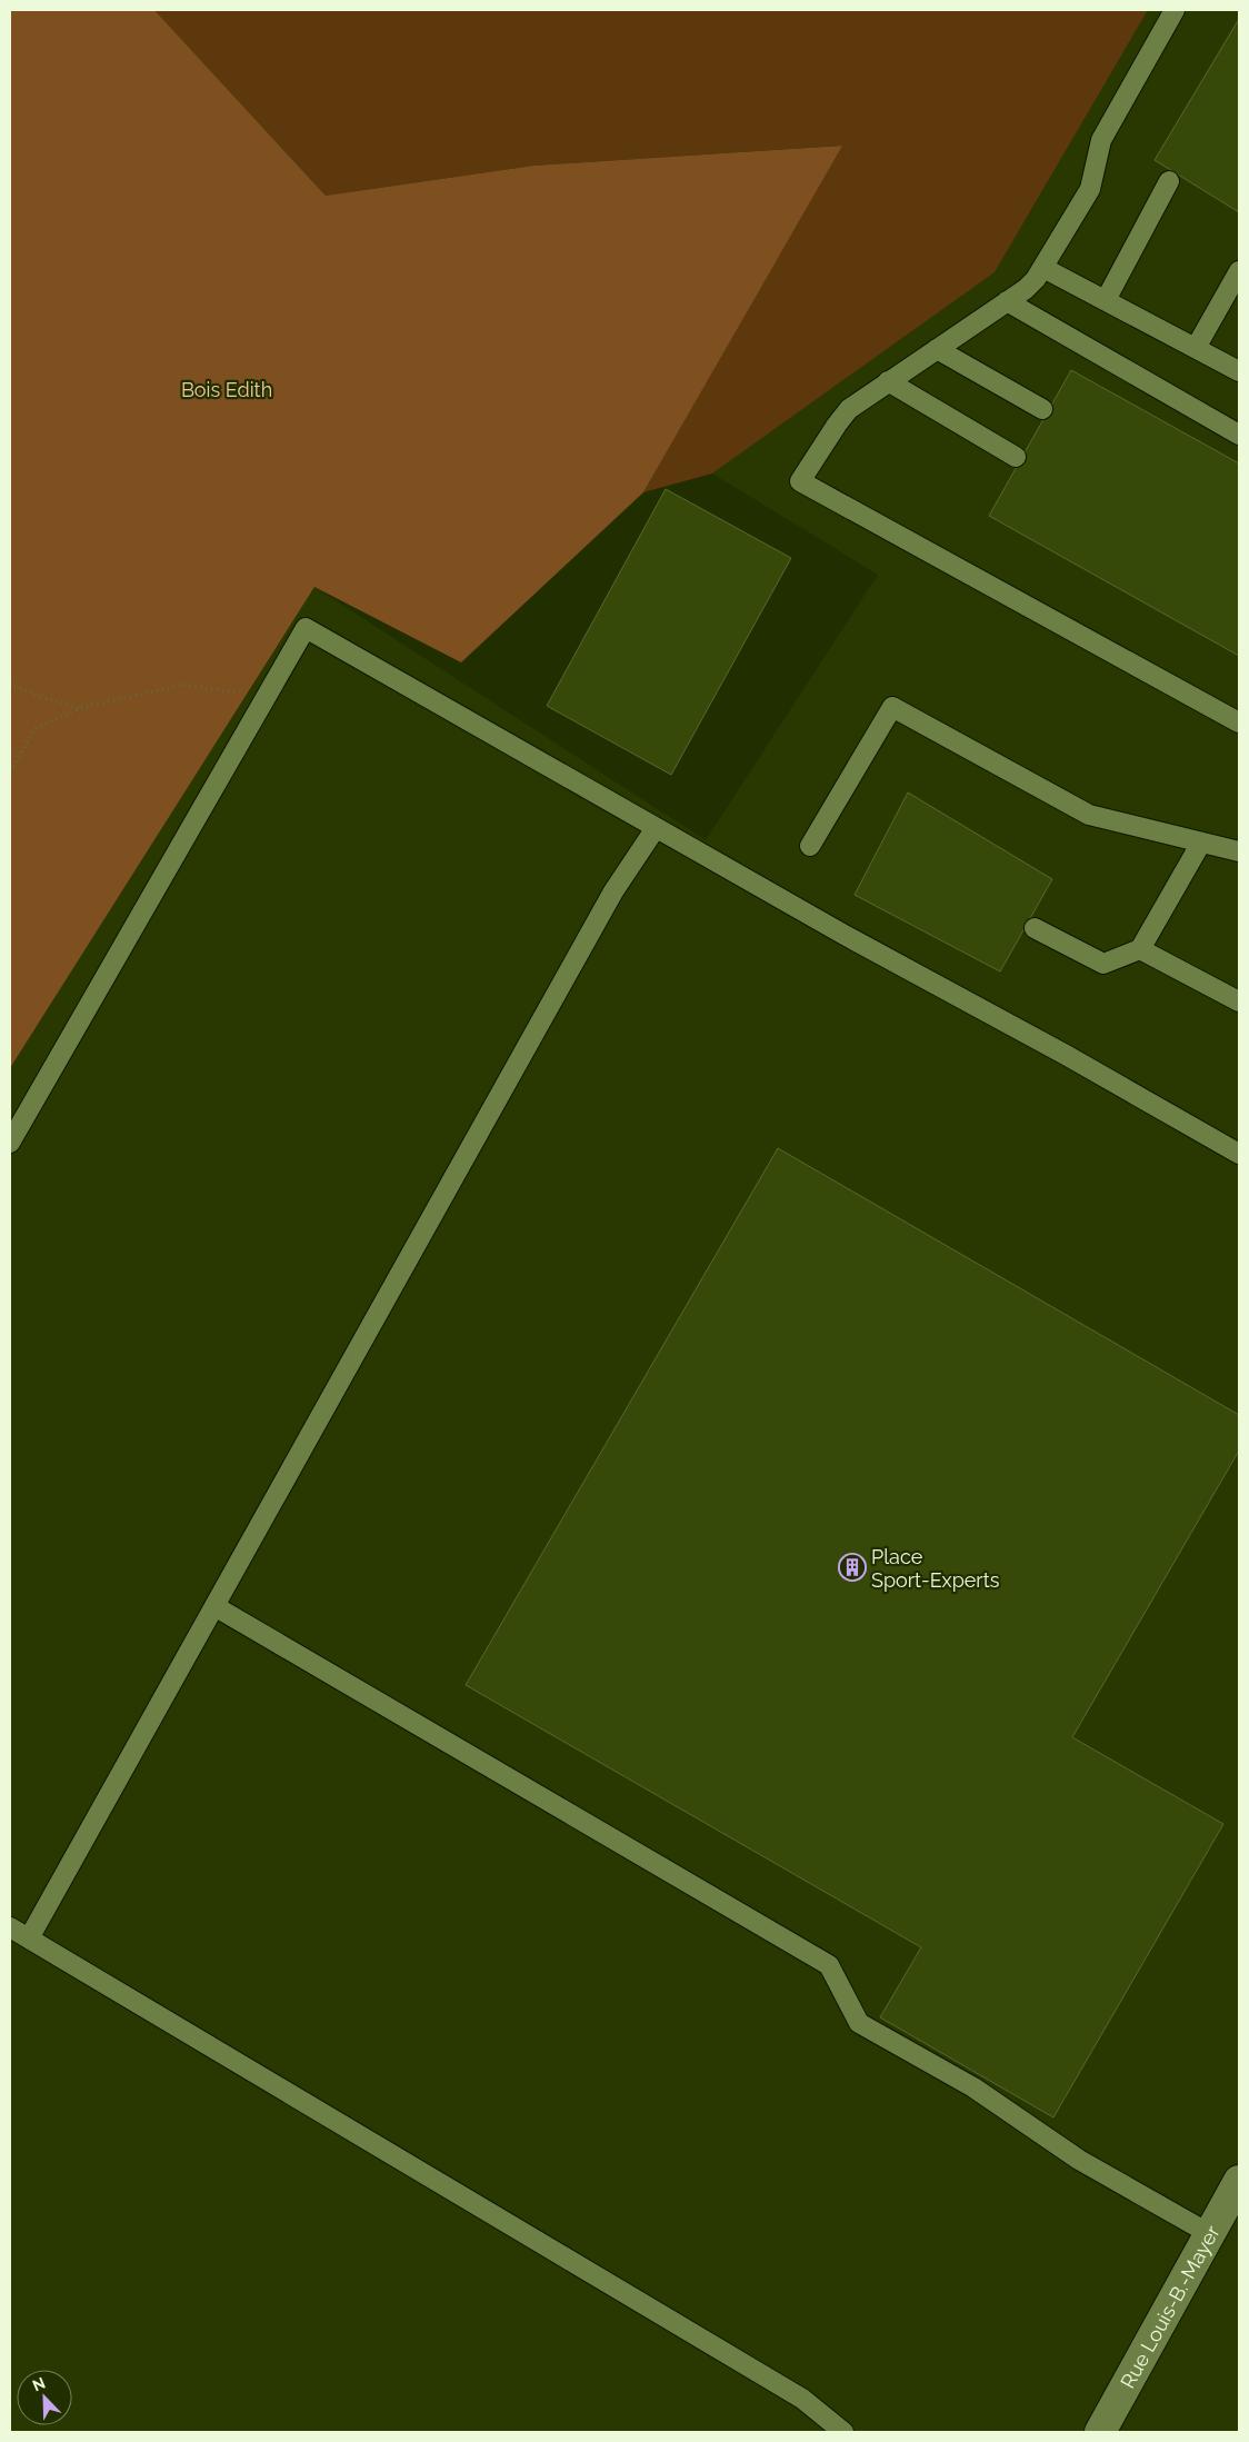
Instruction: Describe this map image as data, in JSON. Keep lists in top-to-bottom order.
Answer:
{
  "streets": {
    "street": ["Rue Louis-B.-Mayer"]
  },
  "parks": ["Bois Edith"],
  "places": {
    "building": ["Place Sport-Experts"]
  },
  "north": "top left"
}
